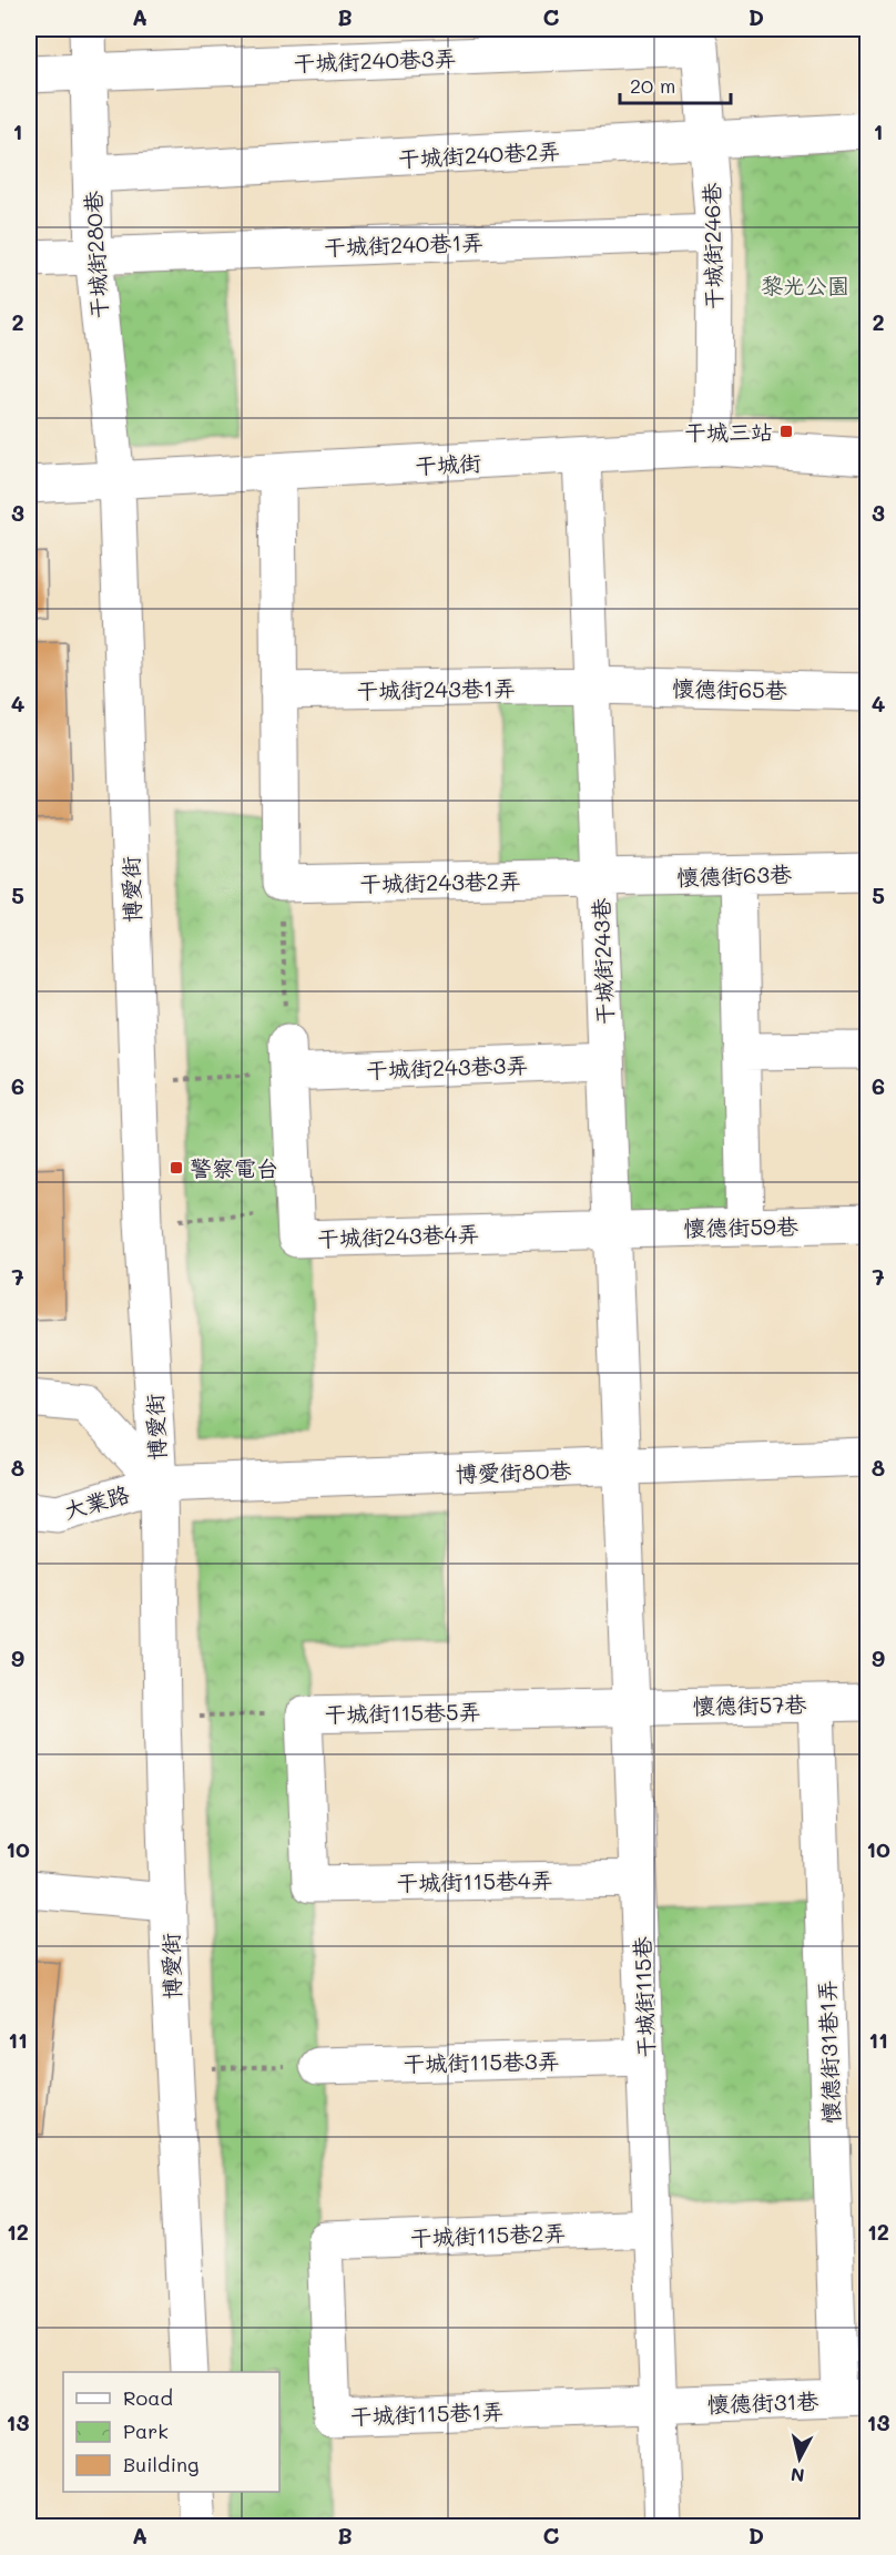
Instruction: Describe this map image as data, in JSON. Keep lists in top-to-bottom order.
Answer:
{
  "streets": {
    "street": [
      "干城街240巷3弄",
      "干城街240巷2弄",
      "干城街240巷1弄",
      "干城街246巷",
      "干城街280巷",
      "干城街",
      "干城街243巷1弄",
      "懷德街65巷",
      "懷德街63巷",
      "干城街243巷2弄",
      "博愛街",
      "干城街243巷",
      "干城街243巷3弄",
      "懷德街59巷",
      "干城街243巷4弄",
      "博愛街80巷",
      "大業路",
      "懷德街57巷",
      "干城街115巷5弄",
      "干城街115巷4弄",
      "干城街115巷",
      "懷德街31巷1弄",
      "干城街115巷3弄",
      "干城街115巷2弄",
      "懷德街31巷",
      "干城街115巷1弄"
    ]
  },
  "crossings": [
    ["干城街240巷3弄", "干城街246巷"],
    ["干城街240巷3弄", "干城街280巷"],
    ["干城街240巷2弄", "干城街246巷"],
    ["干城街240巷2弄", "干城街280巷"],
    ["干城街240巷1弄", "干城街246巷"],
    ["干城街240巷1弄", "干城街280巷"],
    ["干城街246巷", "干城街"],
    ["干城街280巷", "干城街"],
    ["干城街280巷", "博愛街"],
    ["干城街", "博愛街"],
    ["干城街", "干城街243巷"],
    ["干城街243巷1弄", "懷德街65巷"],
    ["干城街243巷1弄", "干城街243巷"],
    ["懷德街65巷", "干城街243巷"],
    ["懷德街63巷", "干城街243巷2弄"],
    ["懷德街63巷", "干城街243巷"],
    ["干城街243巷2弄", "干城街243巷"],
    ["博愛街", "博愛街80巷"],
    ["博愛街", "大業路"],
    ["干城街243巷", "干城街243巷3弄"],
    ["干城街243巷", "懷德街59巷"],
    ["干城街243巷", "干城街243巷4弄"],
    ["干城街243巷", "博愛街80巷"],
    ["干城街243巷", "干城街115巷"],
    ["干城街243巷3弄", "干城街243巷4弄"],
    ["懷德街59巷", "干城街243巷4弄"],
    ["博愛街80巷", "大業路"],
    ["博愛街80巷", "干城街115巷"],
    ["懷德街57巷", "干城街115巷5弄"],
    ["懷德街57巷", "干城街115巷"],
    ["懷德街57巷", "懷德街31巷1弄"],
    ["干城街115巷5弄", "干城街115巷4弄"],
    ["干城街115巷5弄", "干城街115巷"],
    ["干城街115巷4弄", "干城街115巷"],
    ["干城街115巷", "干城街115巷3弄"],
    ["干城街115巷", "干城街115巷2弄"],
    ["干城街115巷", "懷德街31巷"],
    ["干城街115巷", "干城街115巷1弄"],
    ["懷德街31巷1弄", "懷德街31巷"],
    ["干城街115巷2弄", "干城街115巷1弄"],
    ["懷德街31巷", "干城街115巷1弄"]
  ],
  "parks": ["黎光公園"],
  "places": {
    "transit": ["干城三站", "警察電台"]
  },
  "legend": ["Road", "Park", "Building"],
  "scale_bar": "20 m",
  "north": "bottom",
  "grid": {
    "columns": [
      "A",
      "B",
      "C",
      "D"
    ],
    "rows": [
      "1",
      "2",
      "3",
      "4",
      "5",
      "6",
      "7",
      "8",
      "9",
      "10",
      "11",
      "12",
      "13"
    ]
  }
}
